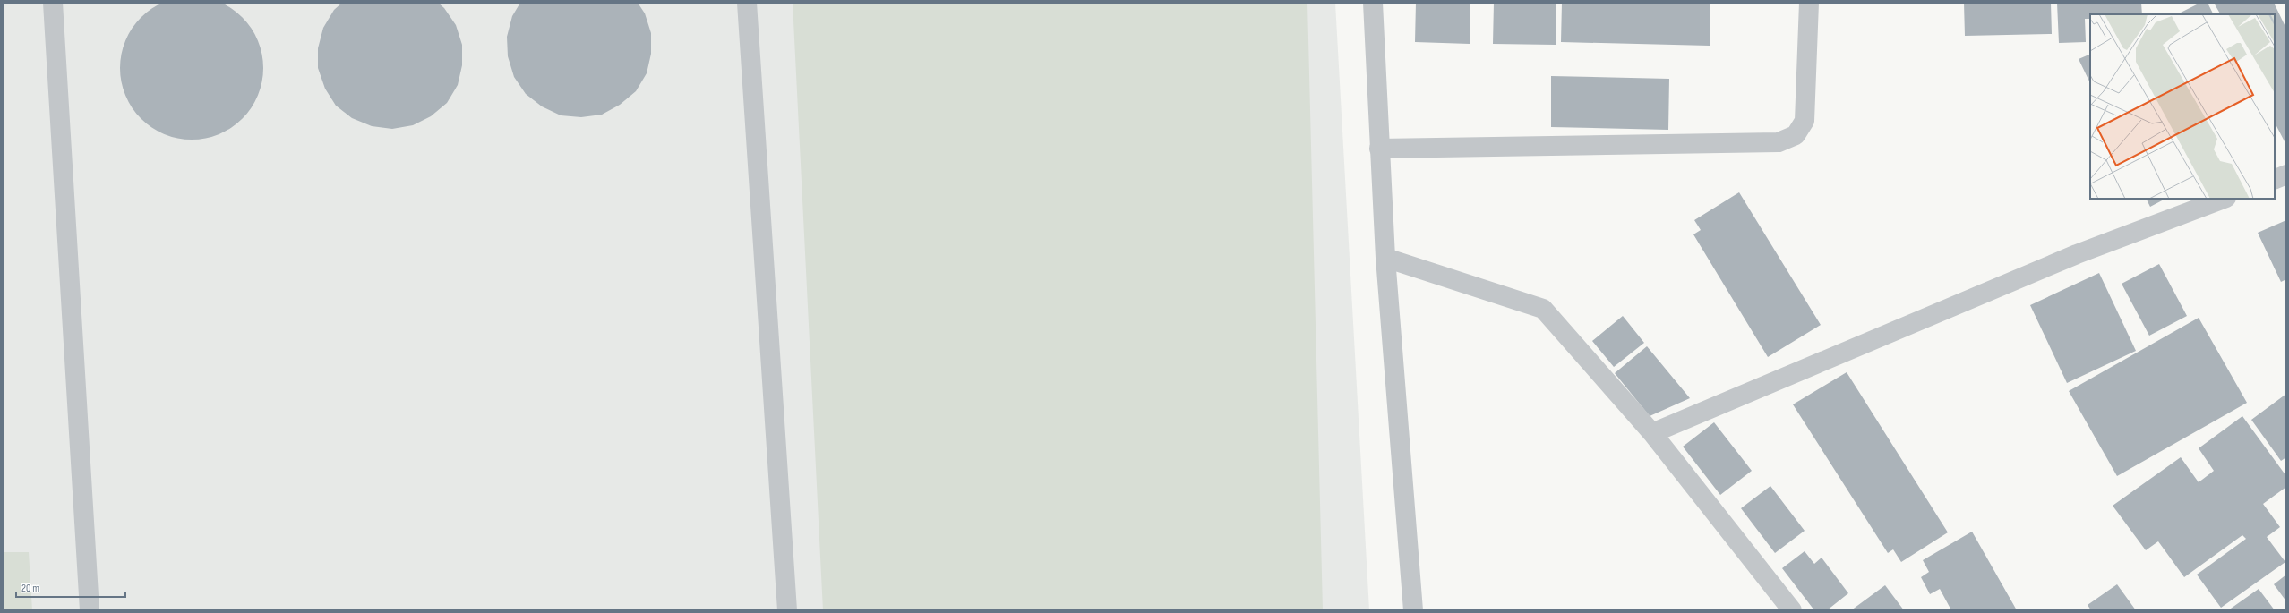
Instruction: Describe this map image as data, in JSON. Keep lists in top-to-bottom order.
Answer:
{
  "scale_bar": "20 m"
}
